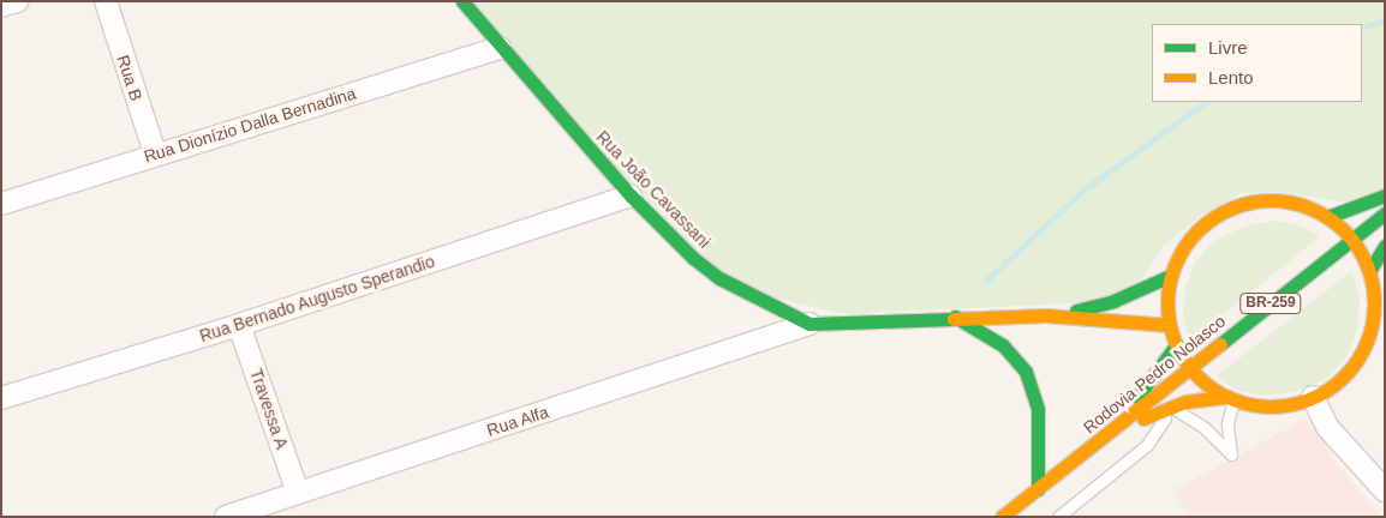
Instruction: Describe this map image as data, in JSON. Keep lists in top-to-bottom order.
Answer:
{
  "streets": {
    "main road": ["Rua João Cavassani", "BR-259", "Rodovia Pedro Nolasco"],
    "street": [
      "Rua B",
      "Rua Dionízio Dalla Bernadina",
      "Rua Bernado Augusto Sperandio",
      "Travessa A",
      "Rua Alfa"
    ]
  },
  "crossings": [
    ["Rua B", "Rua Dionízio Dalla Bernadina"],
    ["Rua Dionízio Dalla Bernadina", "Rua João Cavassani"],
    ["Rua João Cavassani", "Rua Bernado Augusto Sperandio"],
    ["Rua João Cavassani", "Rua Alfa"],
    ["Rua Bernado Augusto Sperandio", "Travessa A"],
    ["Travessa A", "Rua Alfa"]
  ],
  "legend": ["Livre", "Lento"]
}
